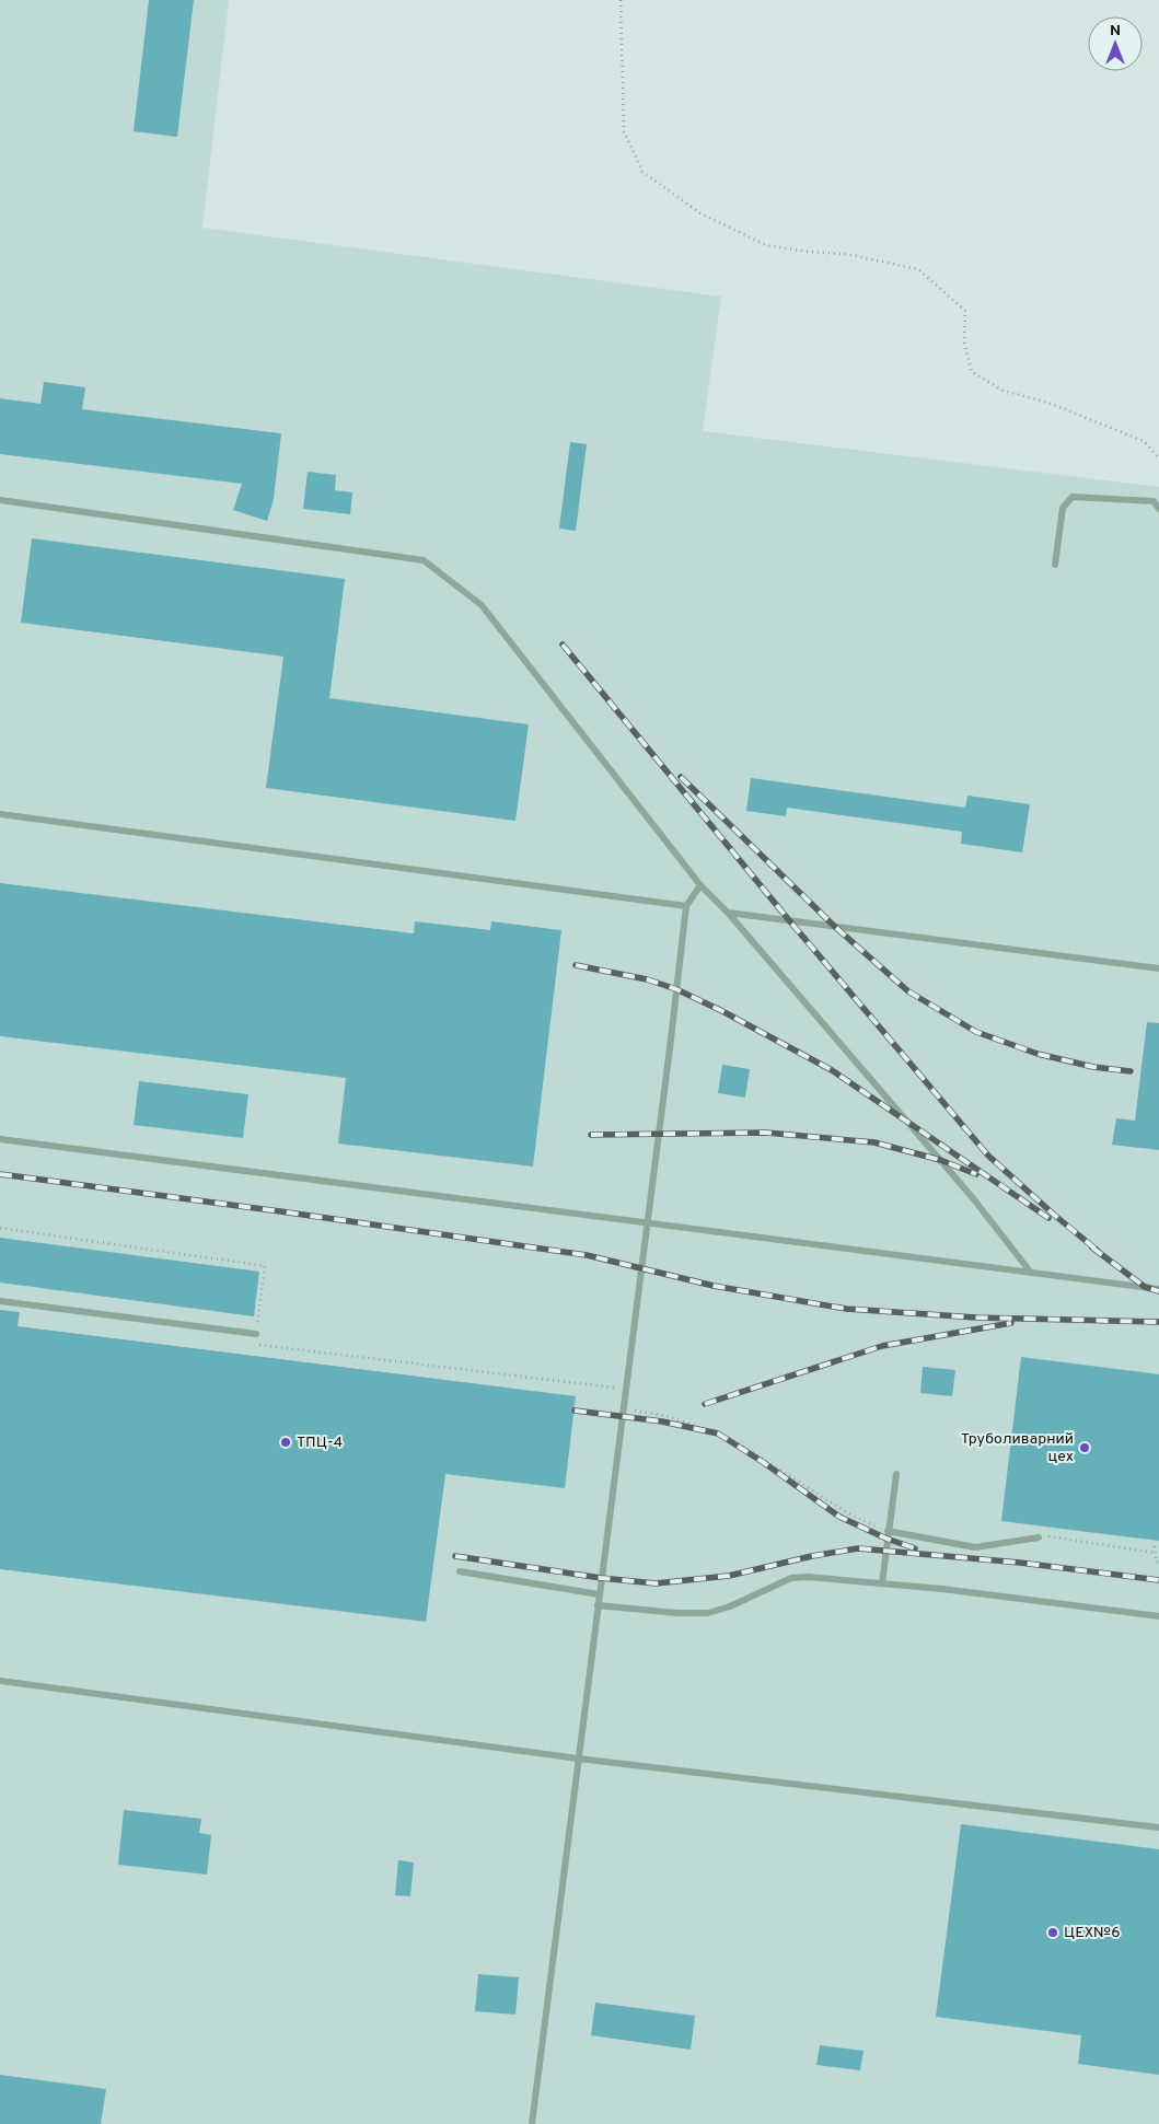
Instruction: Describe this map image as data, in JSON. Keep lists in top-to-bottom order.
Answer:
{
  "places": ["ТПЦ-4", "Труболиварний цех", "ЦЕХ№6"],
  "north": "top"
}
